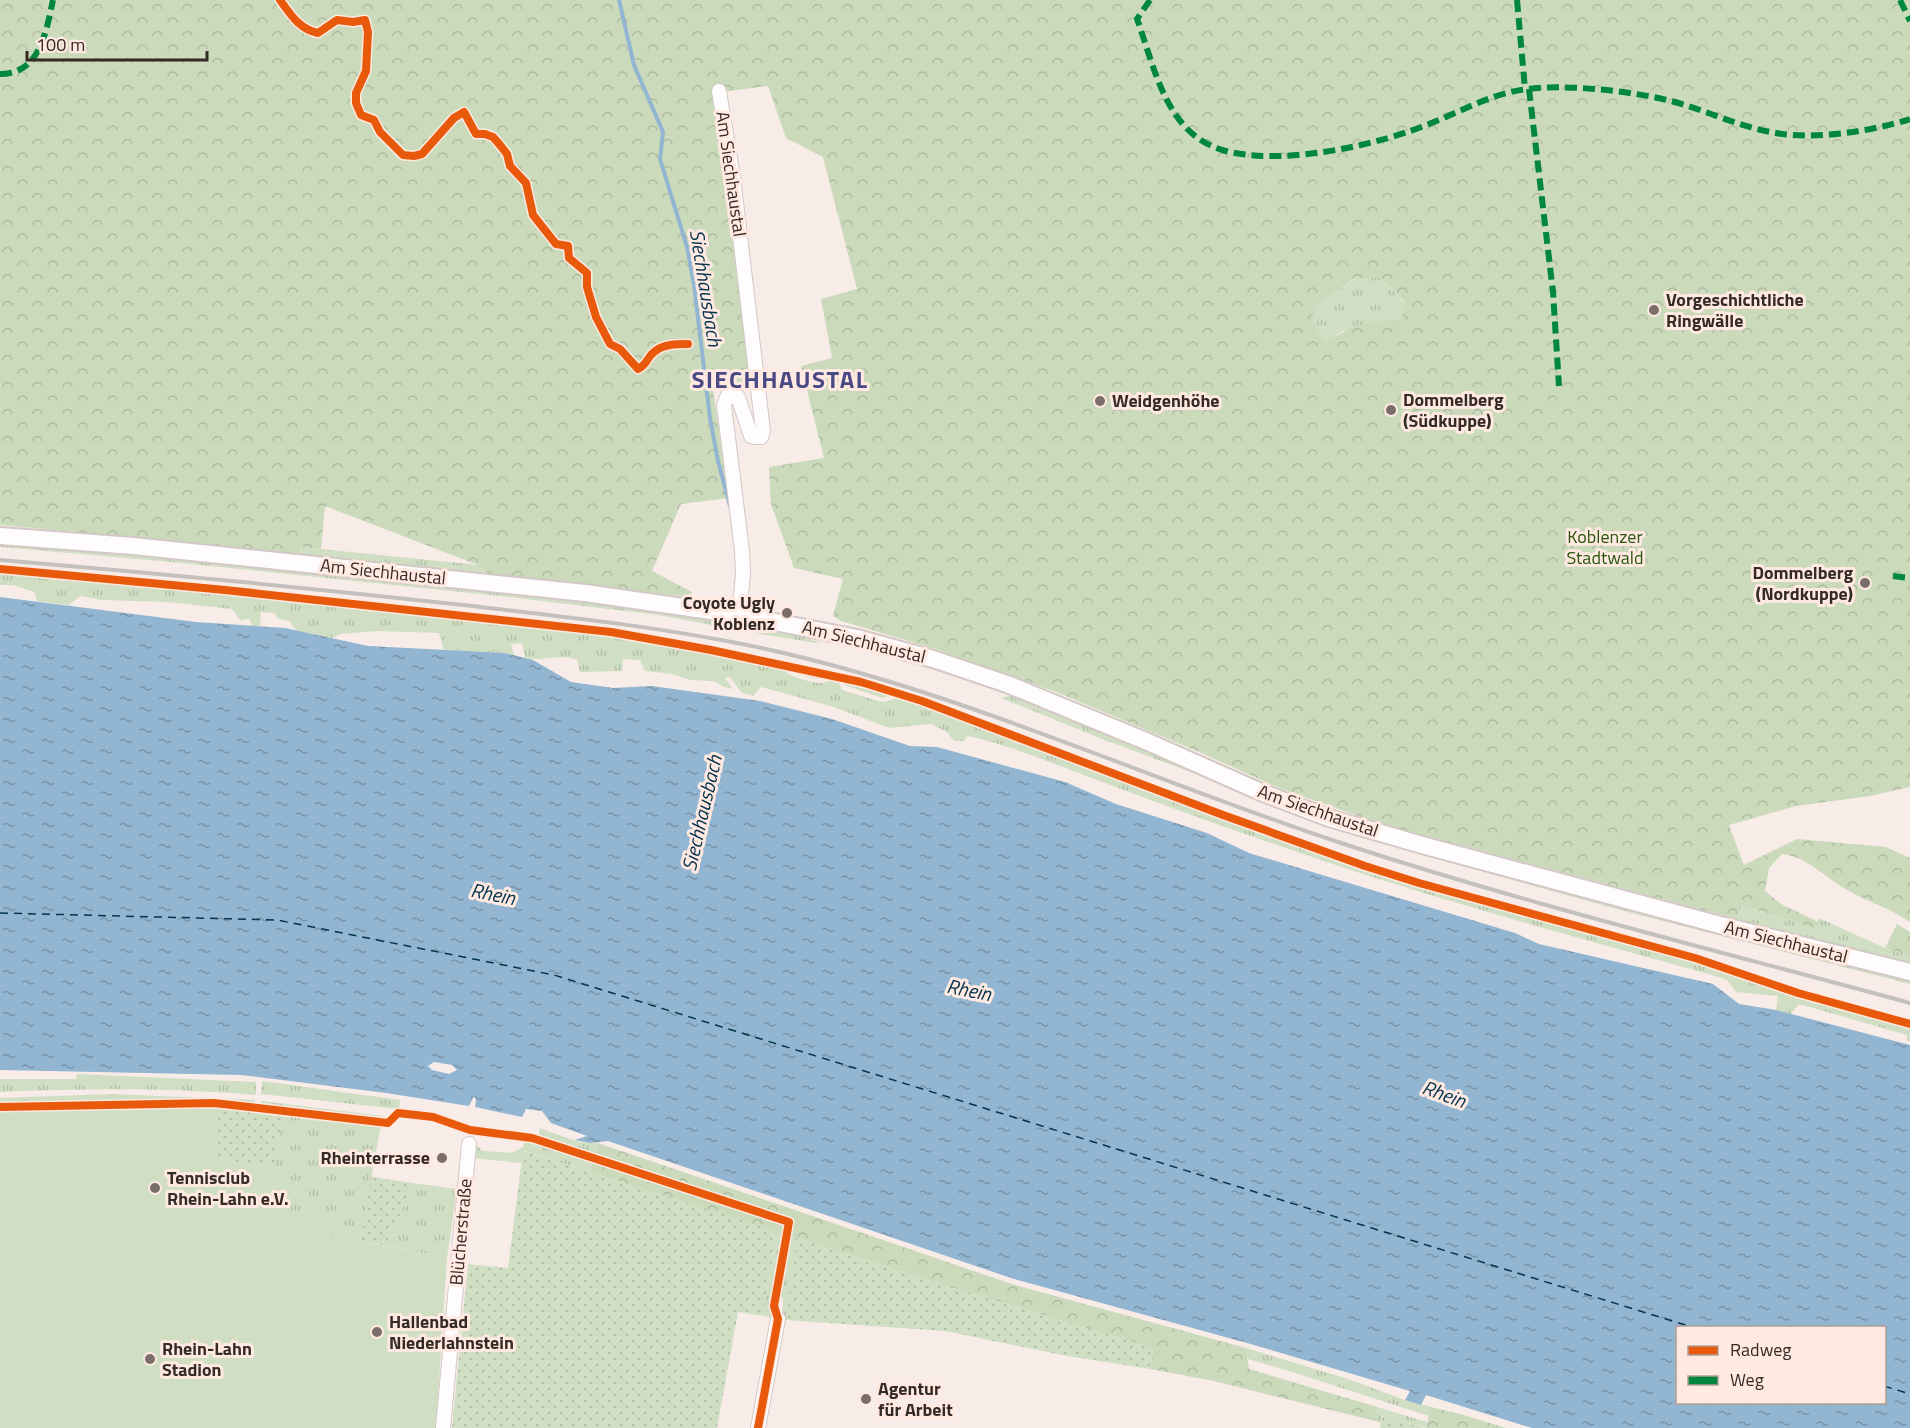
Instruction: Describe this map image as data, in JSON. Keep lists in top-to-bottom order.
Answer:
{
  "streets": {
    "main road": ["Am Siechhaustal"],
    "street": ["Blücherstraße"]
  },
  "districts": ["SIECHHAUSTAL"],
  "water": ["Siechhausbach", "Rhein"],
  "parks": ["Koblenzer Stadtwald"],
  "places": [
    "Vorgeschichtliche Ringwälle",
    "Weidgenhöhe",
    "Dommelberg (Südkuppe)",
    "Dommelberg (Nordkuppe)",
    "Coyote Ugly Koblenz",
    "Rheinterrasse",
    "Tennisclub Rhein-Lahn e.V.",
    "Hallenbad Niederlahnstein",
    "Rhein-Lahn Stadion",
    "Agentur für Arbeit"
  ],
  "legend": ["Radweg", "Weg"],
  "scale_bar": "100 m"
}
